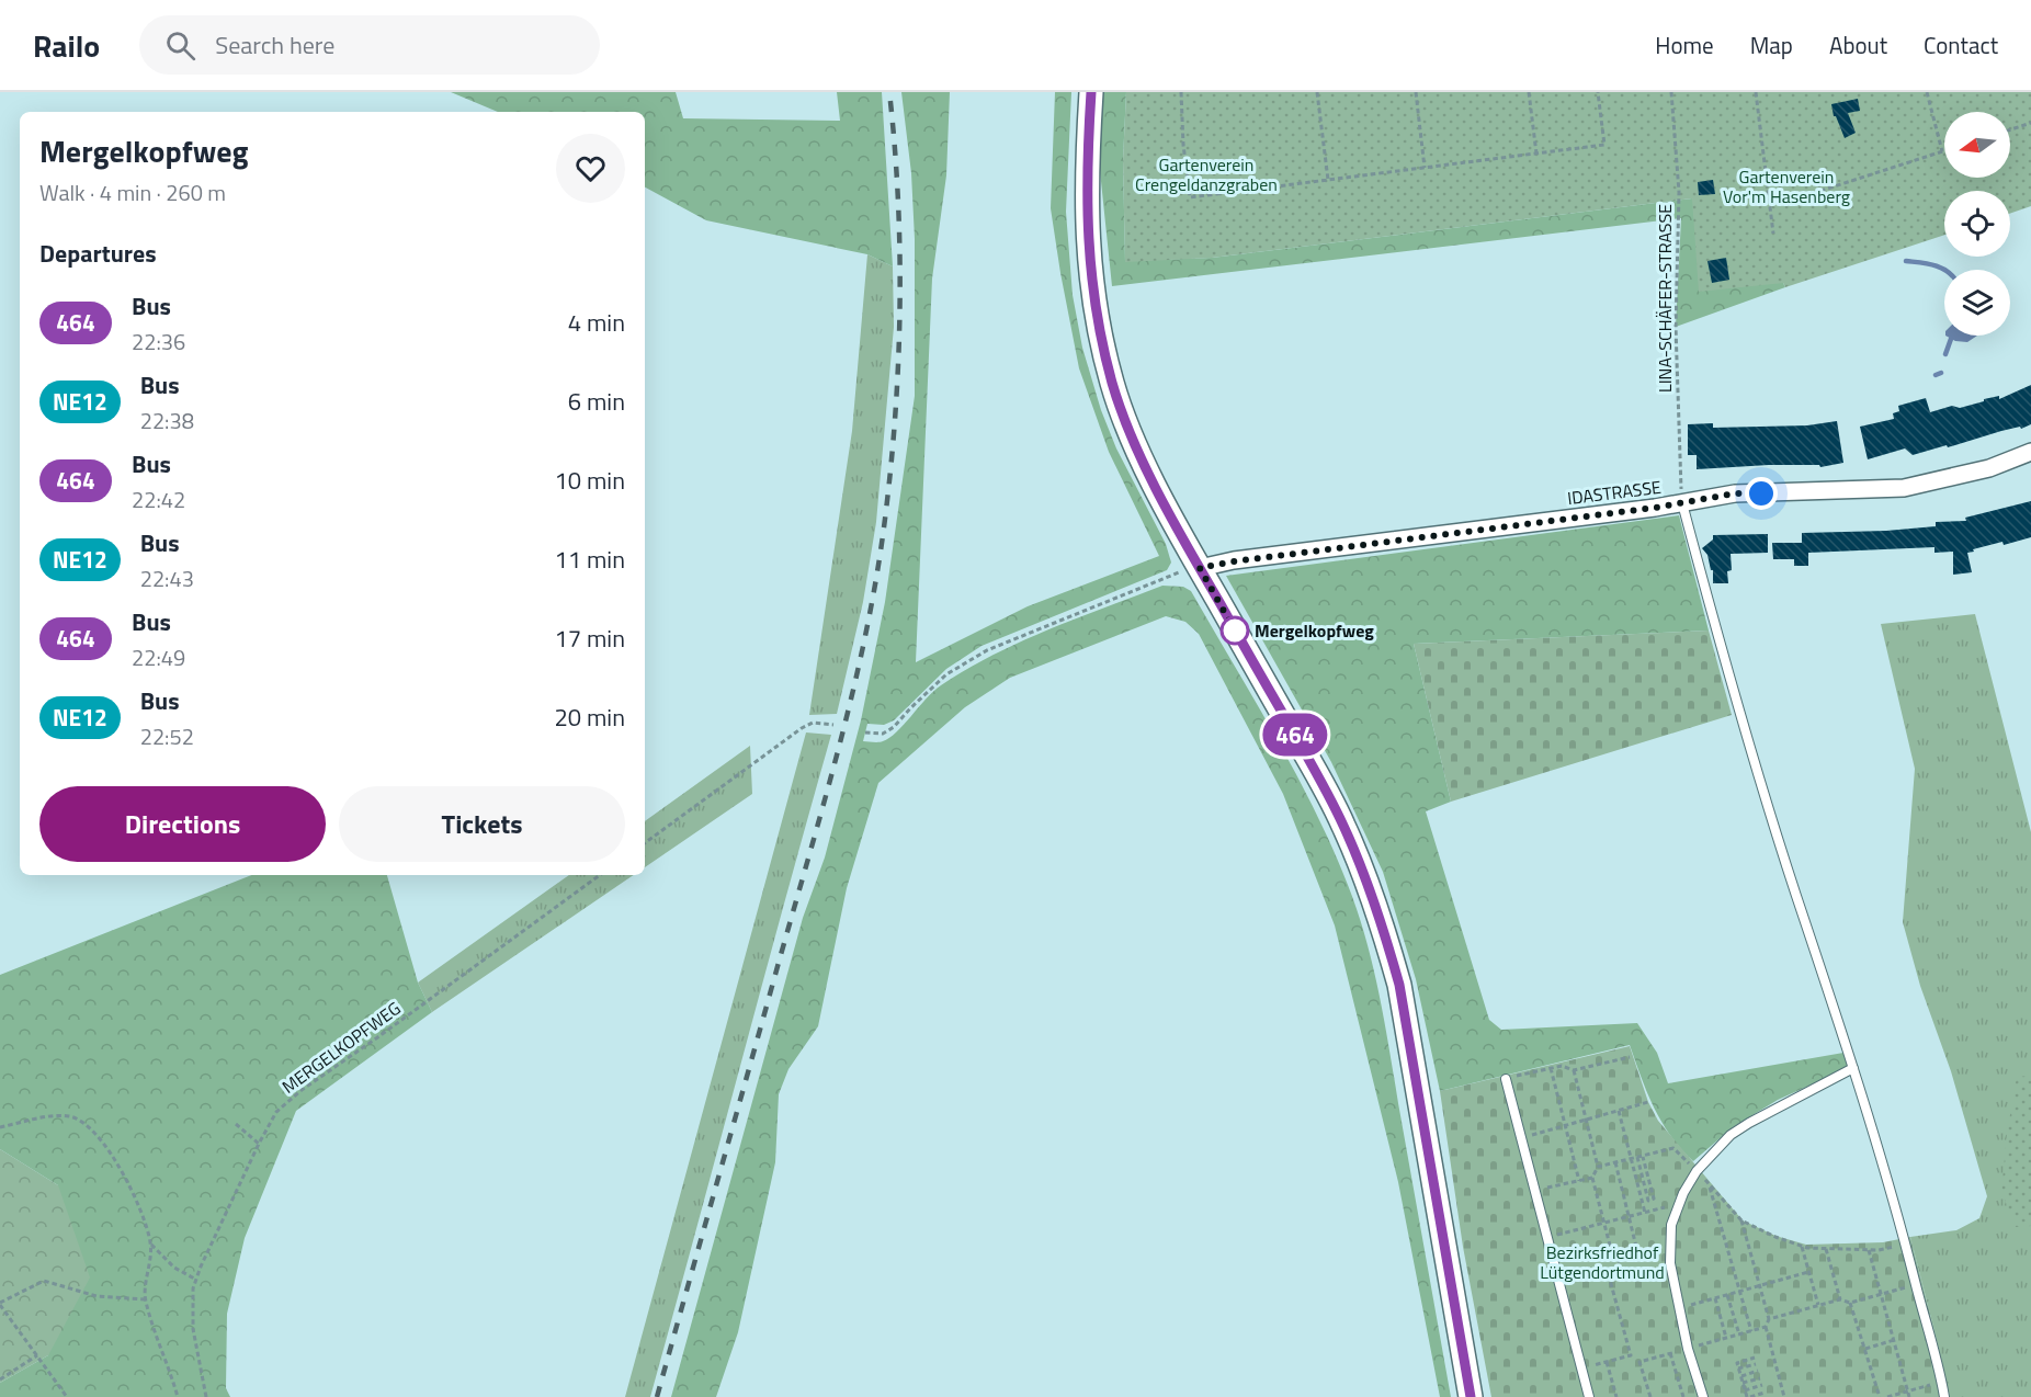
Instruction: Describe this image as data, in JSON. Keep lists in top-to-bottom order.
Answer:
{
  "streets": {
    "street": ["IDASTRASSE"],
    "path": ["LINA-SCHÄFER-STRASSE", "MERGELKOPFWEG"]
  },
  "crossings": [
    ["LINA-SCHÄFER-STRASSE", "IDASTRASSE"]
  ],
  "parks": ["Gartenverein Crengeldanzgraben", "Gartenverein Vor'm Hasenberg", "Bezirksfriedhof Lütgendortmund"],
  "places": ["Mergelkopfweg"],
  "lines": ["bus line 464"],
  "north": "left",
  "page": {
    "header": "Railo",
    "search": "Search here",
    "nav": [
      "Home",
      "Map",
      "About",
      "Contact"
    ],
    "on_map": "464",
    "heading": [
      ["Mergelkopfweg", "Walk · 4 min · 260 m"],
      "Departures"
    ],
    "list": [
      {
        "mark": "464",
        "name": "Bus",
        "note": "22:36",
        "value": "4 min"
      },
      {
        "mark": "NE12",
        "name": "Bus",
        "note": "22:38",
        "value": "6 min"
      },
      {
        "mark": "464",
        "name": "Bus",
        "note": "22:42",
        "value": "10 min"
      },
      {
        "mark": "NE12",
        "name": "Bus",
        "note": "22:43",
        "value": "11 min"
      },
      {
        "mark": "464",
        "name": "Bus",
        "note": "22:49",
        "value": "17 min"
      },
      {
        "mark": "NE12",
        "name": "Bus",
        "note": "22:52",
        "value": "20 min"
      }
    ],
    "buttons": ["Directions", "Tickets"]
  }
}
